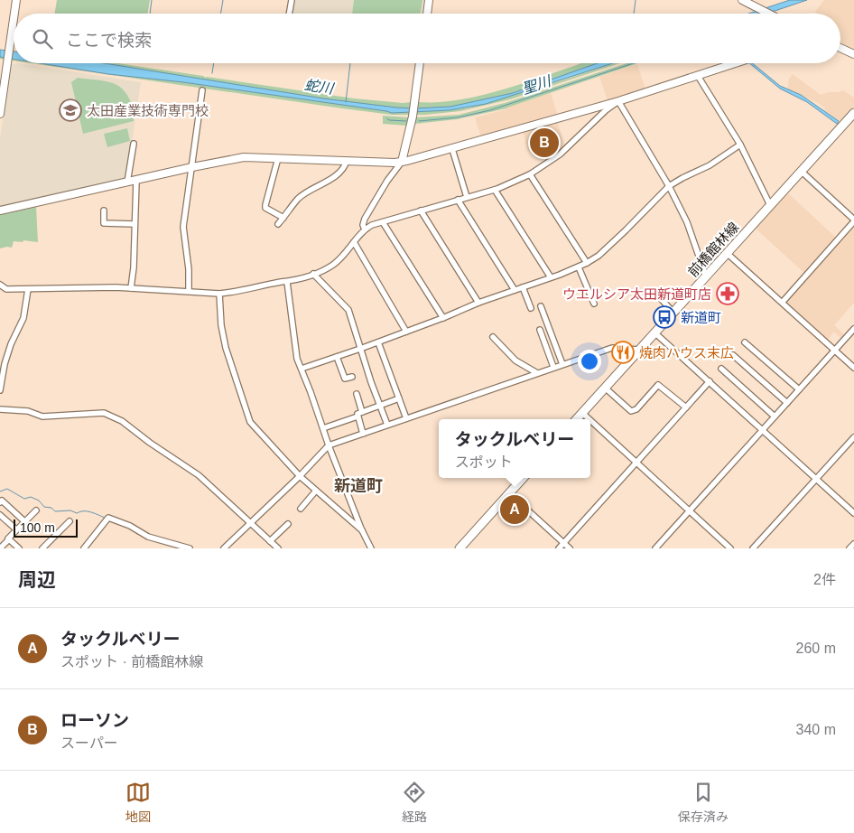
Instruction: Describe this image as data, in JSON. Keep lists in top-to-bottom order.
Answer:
{
  "streets": {
    "main road": ["前橋館林線"]
  },
  "districts": ["新道町"],
  "water": ["聖川", "蛇川"],
  "places": {
    "school or university": ["太田産業技術専門校"],
    "pharmacy": ["ウエルシア太田新道町店"],
    "bus stop": ["新道町"],
    "restaurant": ["焼肉ハウス末広"]
  },
  "scale_bar": "100 m",
  "page": {
    "search": "ここで検索",
    "pins": ["B", "A"],
    "popup": ["タックルベリー", "スポット"],
    "scale": "100 m",
    "heading": ["周辺", "2件"],
    "list": [
      {
        "mark": "A",
        "name": "タックルベリー",
        "note": "スポット · 前橋館林線",
        "value": "260 m"
      },
      {
        "mark": "B",
        "name": "ローソン",
        "note": "スーパー",
        "value": "340 m"
      }
    ],
    "nav": ["地図", "経路", "保存済み"]
  }
}
